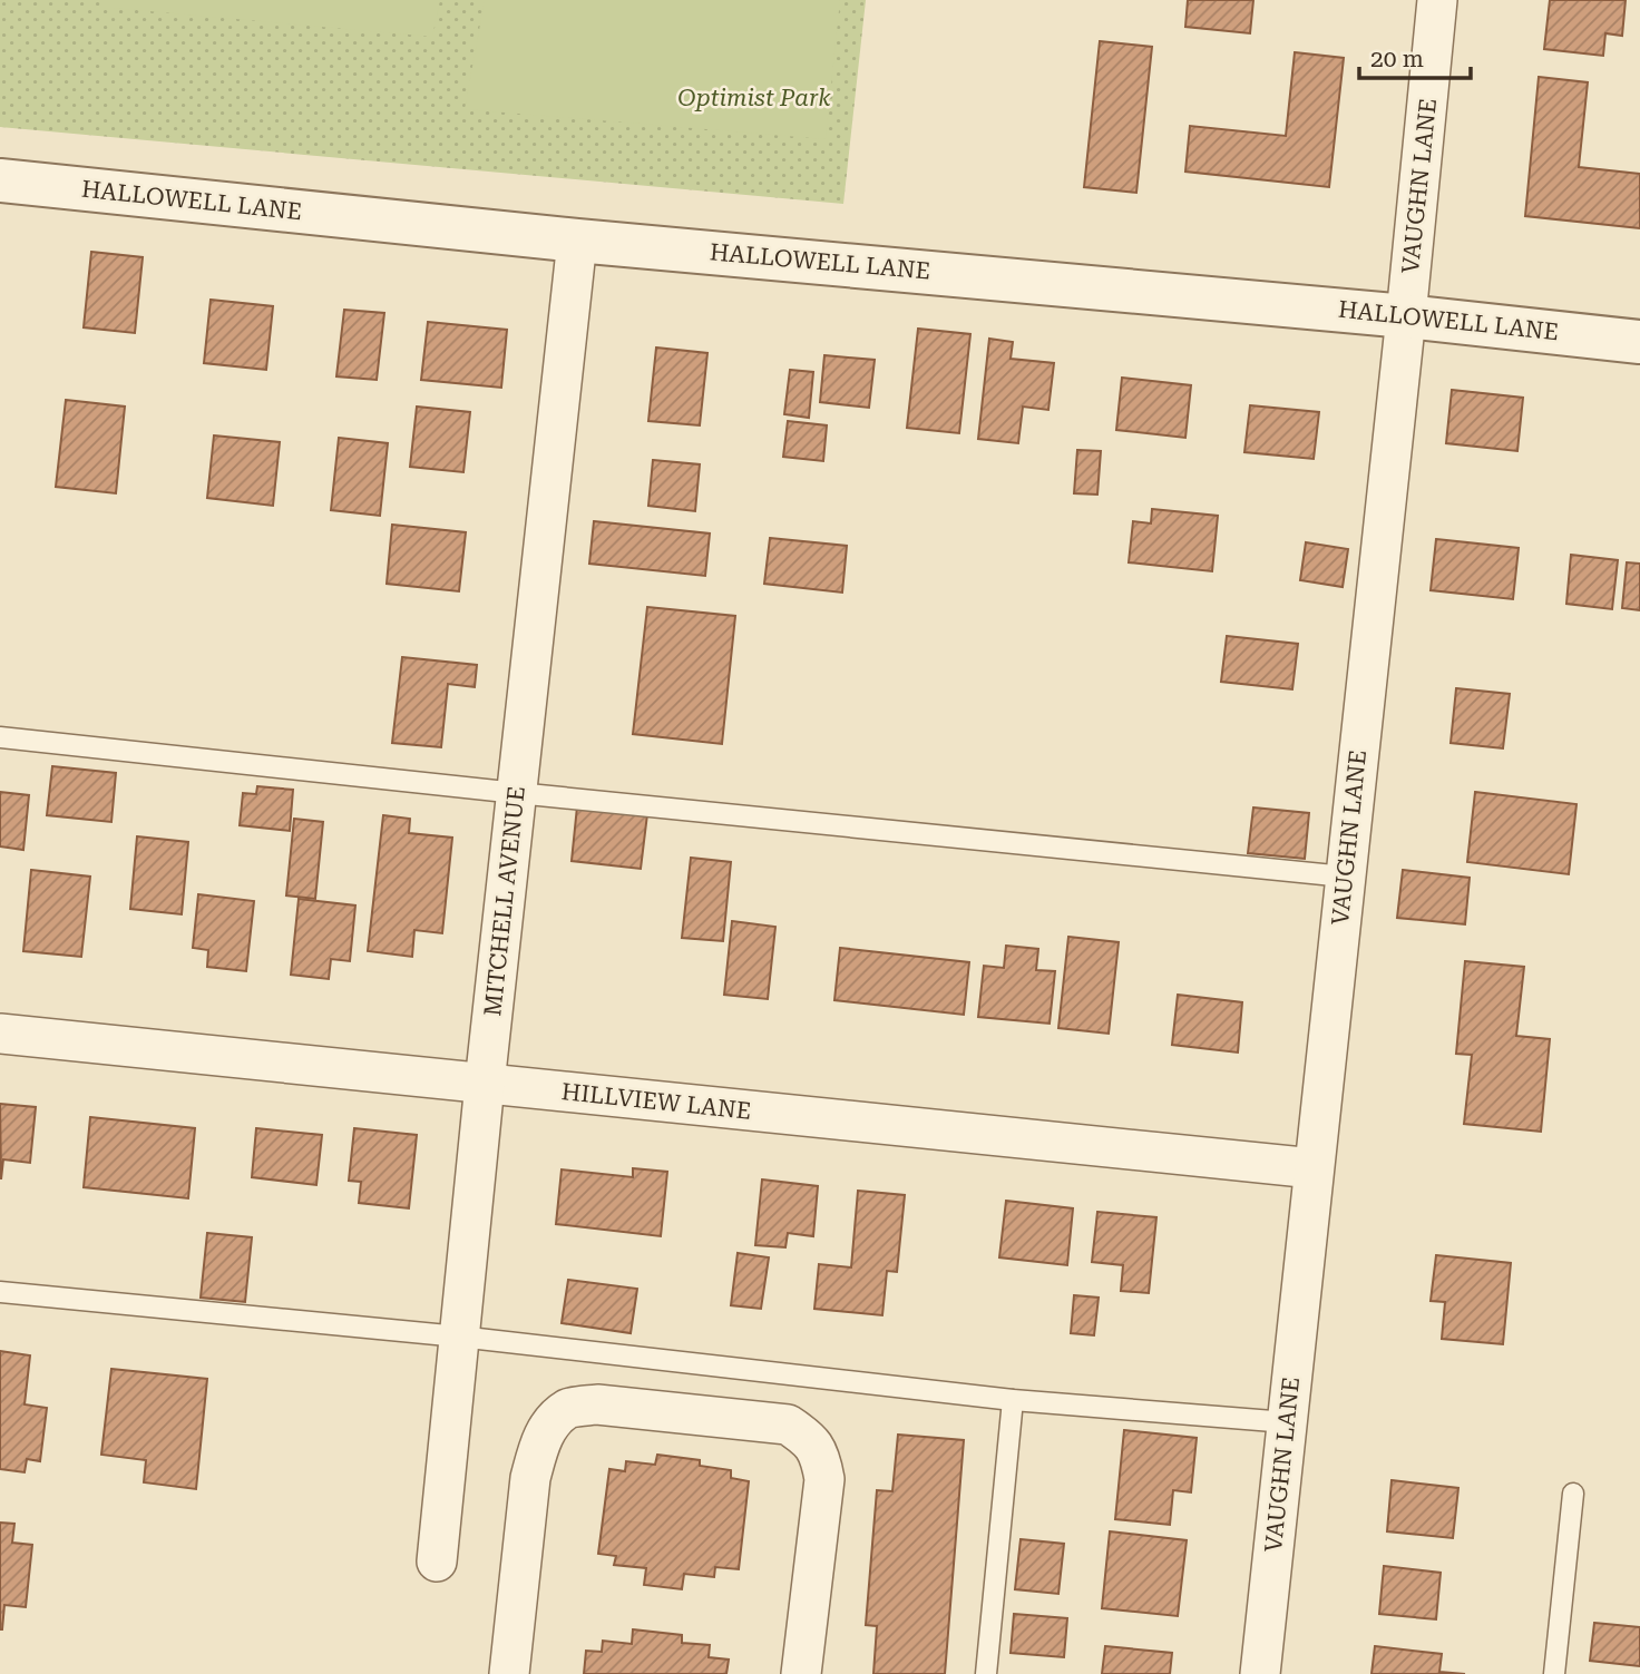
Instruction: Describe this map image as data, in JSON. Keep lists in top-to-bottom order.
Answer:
{
  "streets": {
    "street": [
      "VAUGHN LANE",
      "HALLOWELL LANE",
      "MITCHELL AVENUE",
      "HILLVIEW LANE"
    ]
  },
  "crossings": [
    ["VAUGHN LANE", "HALLOWELL LANE"],
    ["VAUGHN LANE", "HILLVIEW LANE"],
    ["HALLOWELL LANE", "MITCHELL AVENUE"],
    ["MITCHELL AVENUE", "HILLVIEW LANE"]
  ],
  "parks": ["Optimist Park"],
  "scale_bar": "20 m"
}
